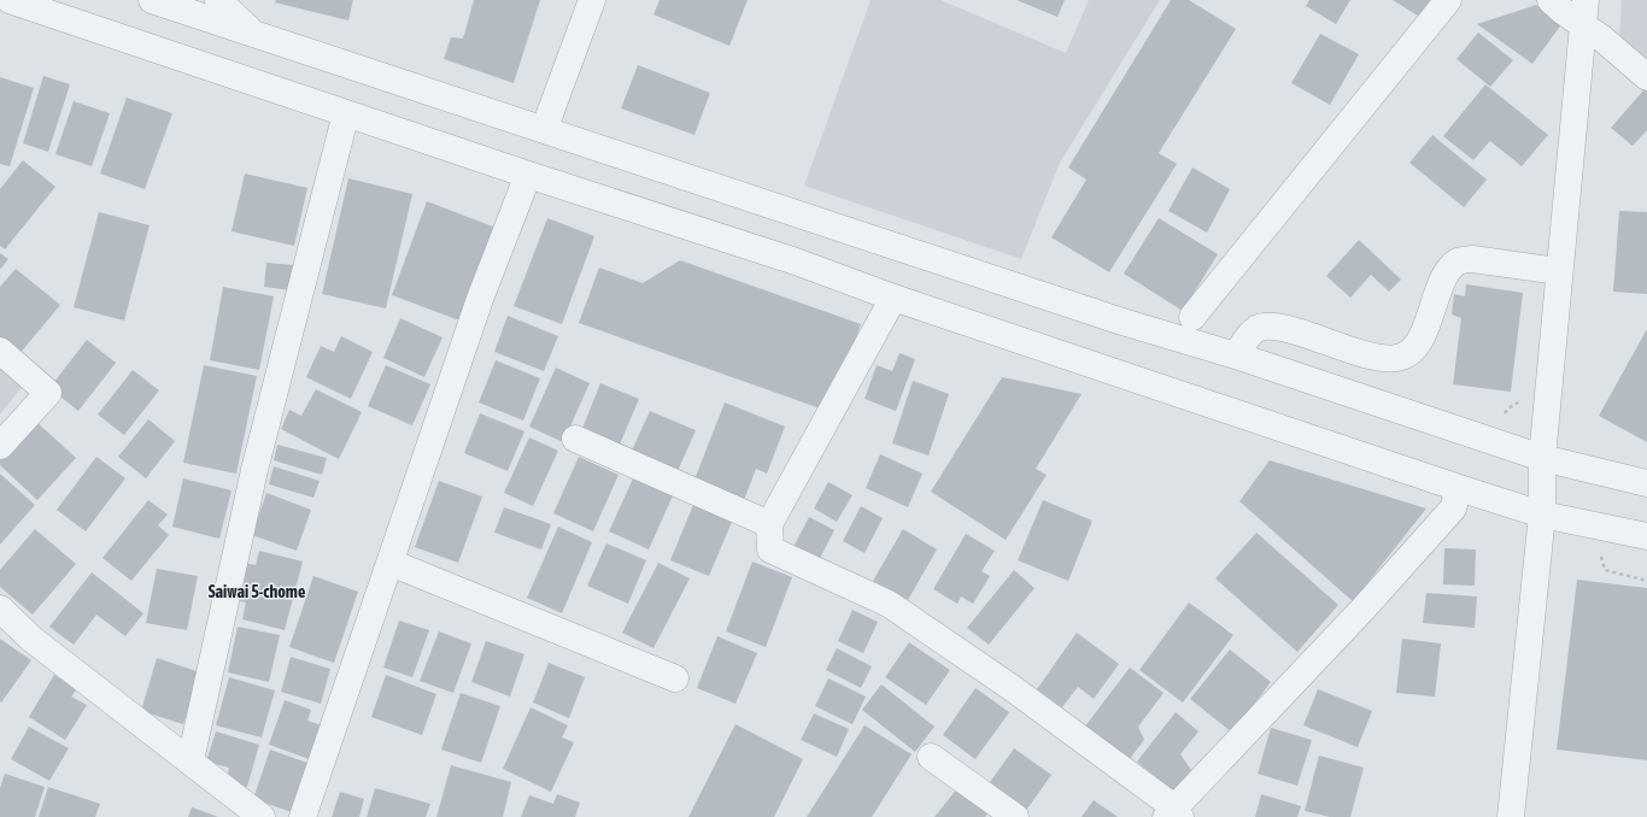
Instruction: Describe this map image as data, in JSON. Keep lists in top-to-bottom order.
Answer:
{
  "districts": ["Saiwai 5-chome"]
}
